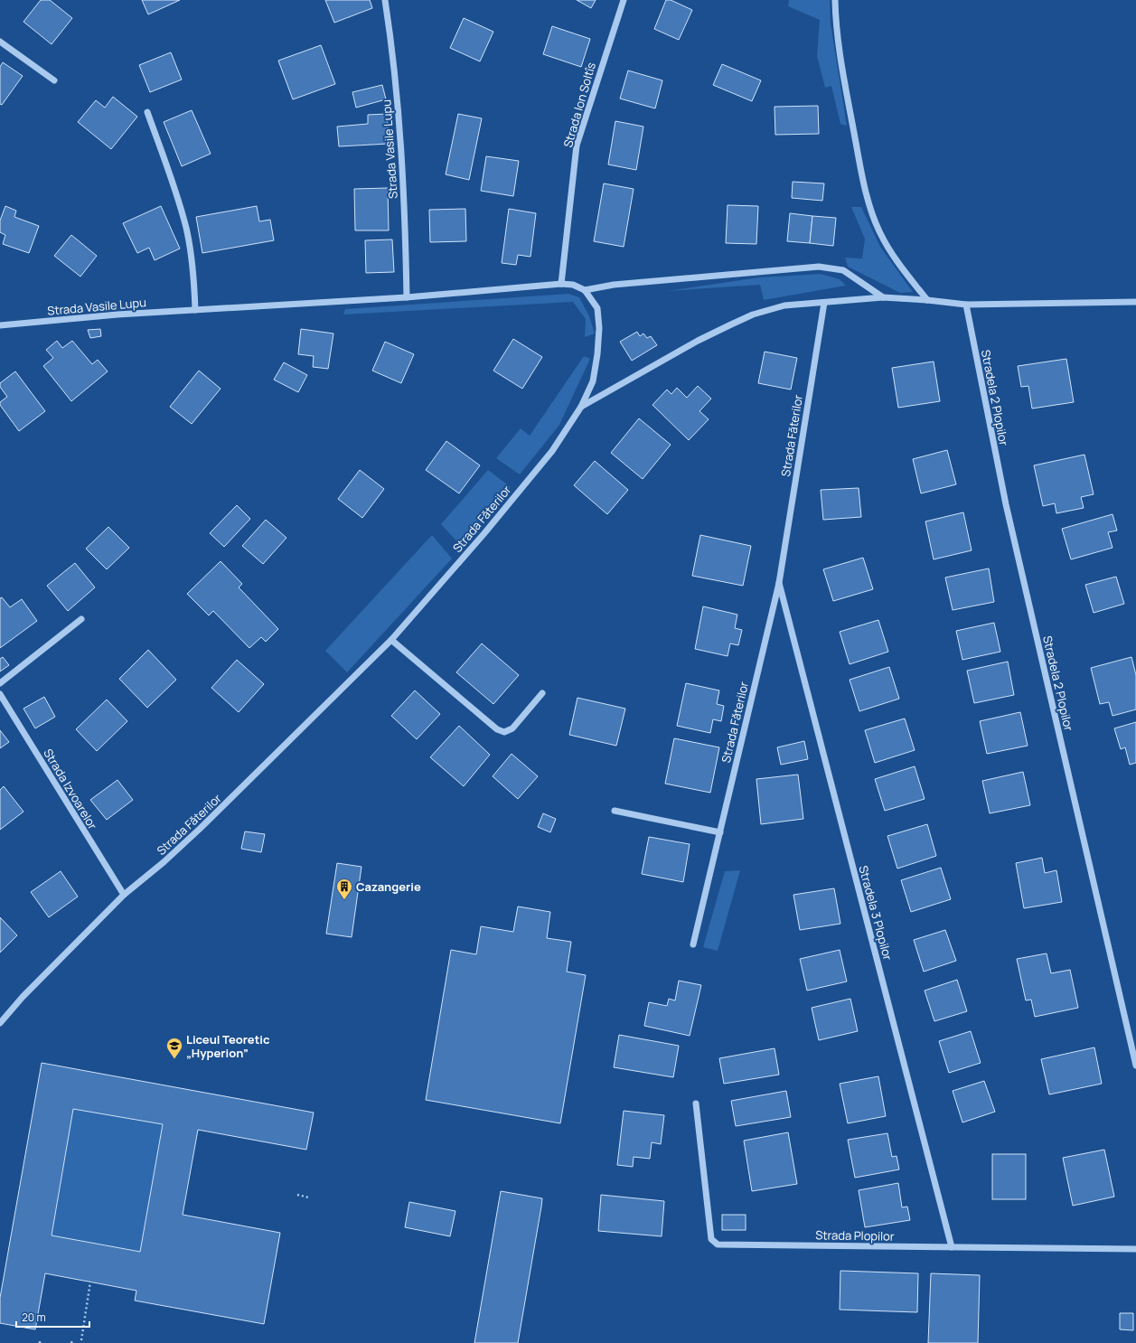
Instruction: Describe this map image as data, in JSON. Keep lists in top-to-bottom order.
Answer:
{
  "streets": {
    "street": [
      "Strada Ion Soltîs",
      "Strada Vasile Lupu",
      "Stradela 2 Plopilor",
      "Strada Făterilor",
      "Strada Izvoarelor",
      "Stradela 3 Plopilor",
      "Strada Plopilor"
    ]
  },
  "crossings": [
    ["Strada Ion Soltîs", "Strada Vasile Lupu"],
    ["Strada Vasile Lupu", "Strada Făterilor"],
    ["Strada Făterilor", "Strada Izvoarelor"],
    ["Strada Făterilor", "Stradela 3 Plopilor"],
    ["Stradela 3 Plopilor", "Strada Plopilor"]
  ],
  "places": {
    "building": ["Cazangerie"],
    "school or university": ["Liceul Teoretic „Hyperion”"]
  },
  "scale_bar": "20 m"
}
